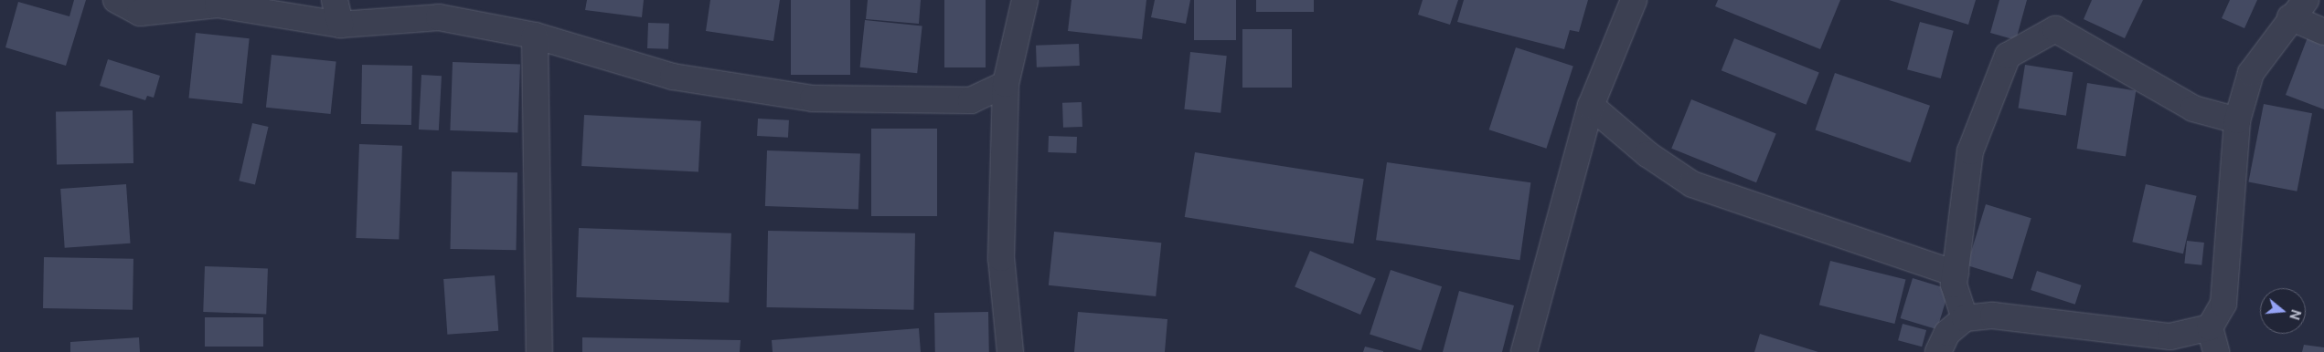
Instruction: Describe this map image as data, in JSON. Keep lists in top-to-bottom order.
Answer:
{
  "north": "right"
}
